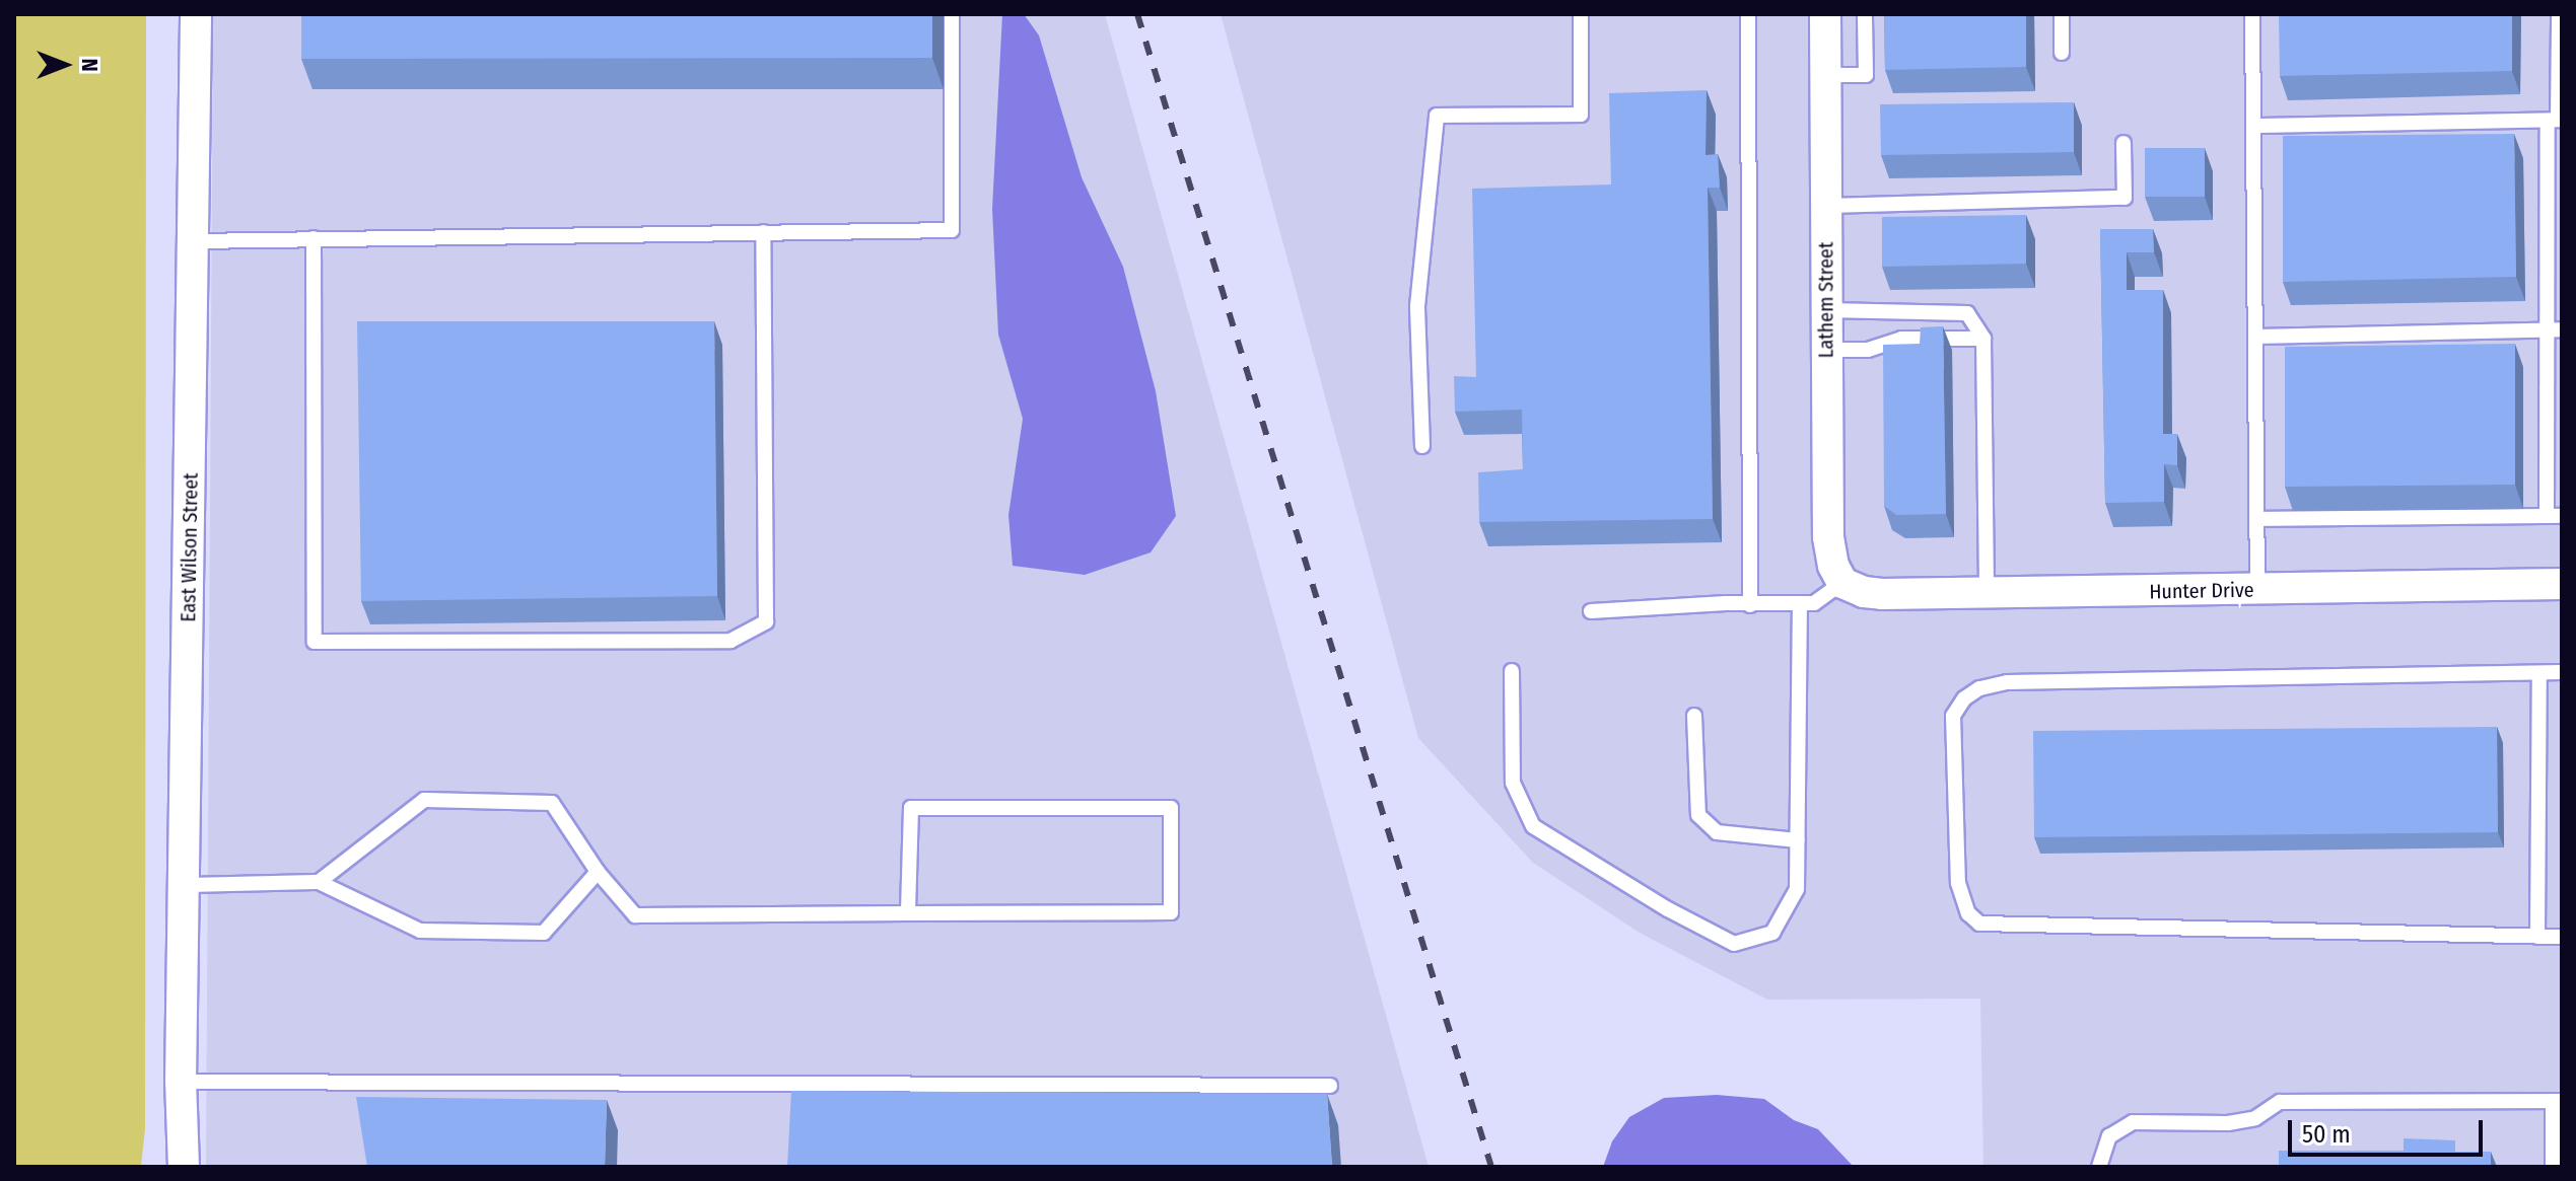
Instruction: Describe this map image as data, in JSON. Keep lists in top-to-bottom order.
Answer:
{
  "streets": {
    "street": ["Lathem Street", "East Wilson Street", "Hunter Drive"]
  },
  "crossings": [
    ["Lathem Street", "Hunter Drive"]
  ],
  "scale_bar": "50 m",
  "north": "right"
}
